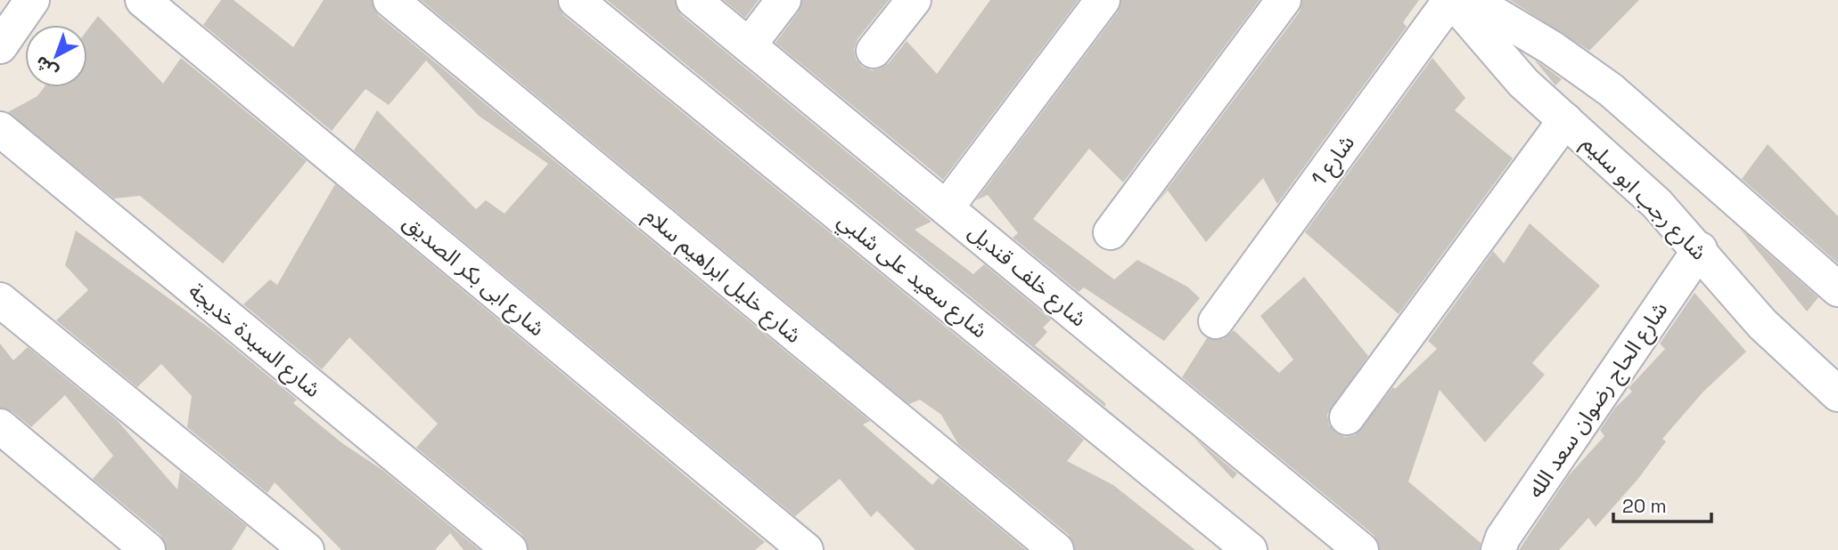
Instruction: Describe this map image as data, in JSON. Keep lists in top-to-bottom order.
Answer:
{
  "streets": {
    "street": [
      "شارع 1",
      "شارع رجب ابو سليم",
      "شارع ابى بكر الصديق",
      "شارع خليل ابراهيم سلام",
      "شارع سعيد على شلبي",
      "شارع خلف قنديل",
      "شارع السيدة خديجة",
      "شارع الحاج رضوان سعد الله"
    ]
  },
  "crossings": [
    ["شارع 1", "شارع رجب ابو سليم"],
    ["شارع رجب ابو سليم", "شارع الحاج رضوان سعد الله"]
  ],
  "scale_bar": "20 m",
  "north": "bottom left"
}
